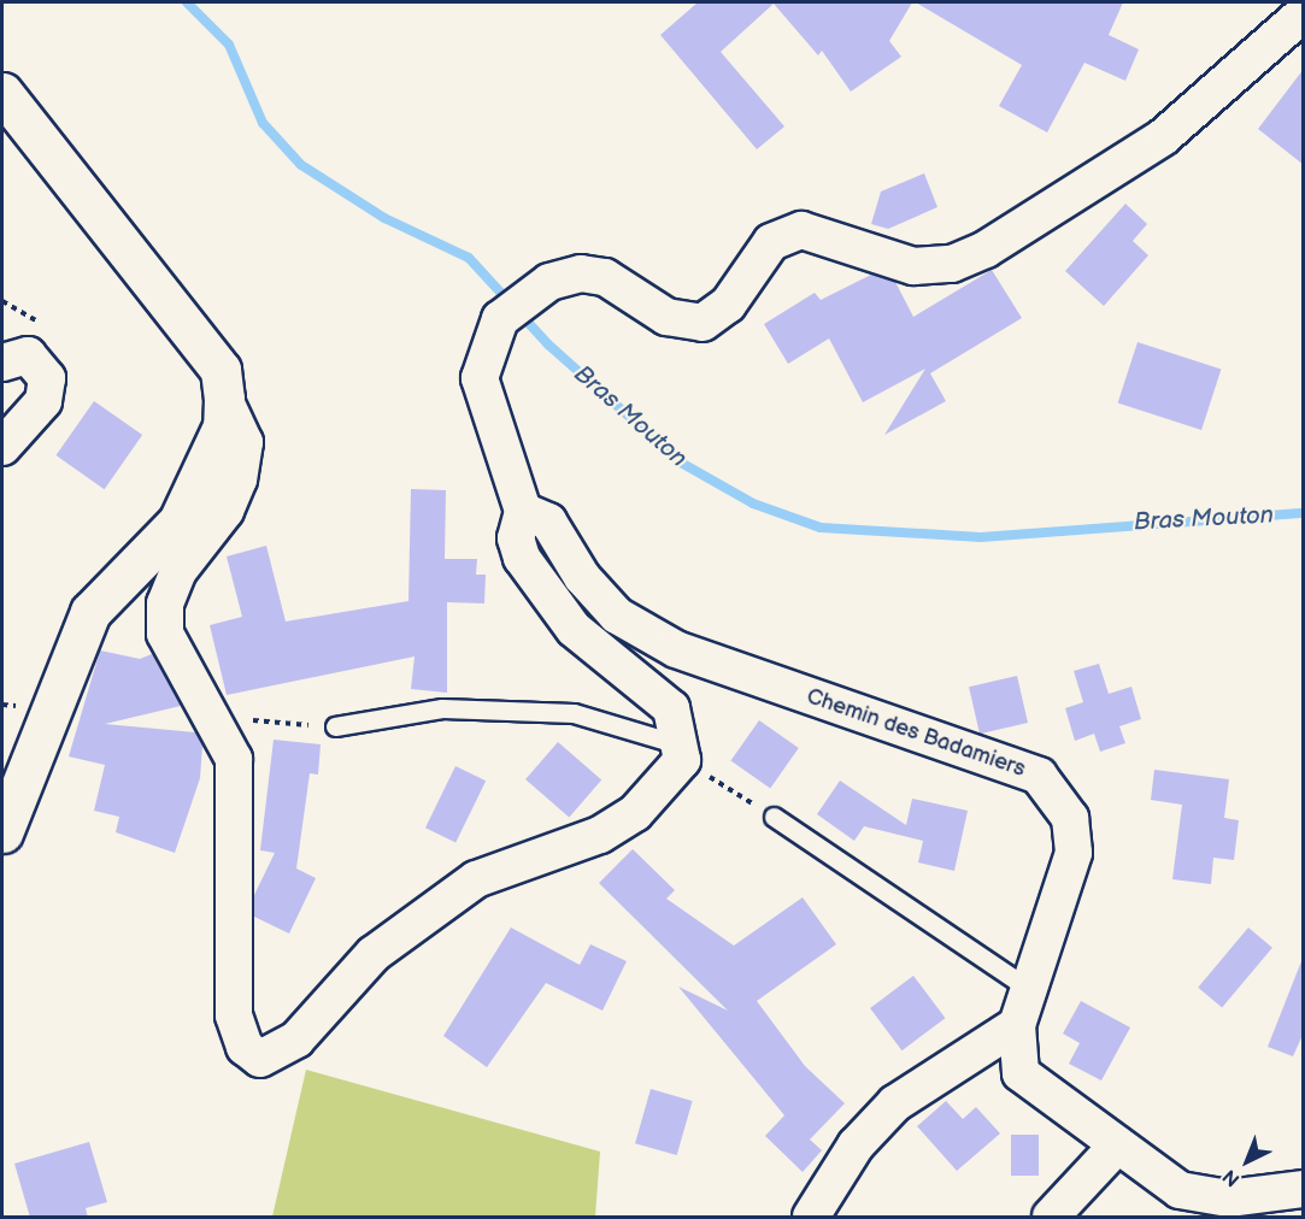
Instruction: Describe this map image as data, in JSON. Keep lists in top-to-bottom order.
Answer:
{
  "streets": {
    "street": ["Chemin des Badamiers"]
  },
  "water": ["Bras Mouton"],
  "north": "bottom left"
}
